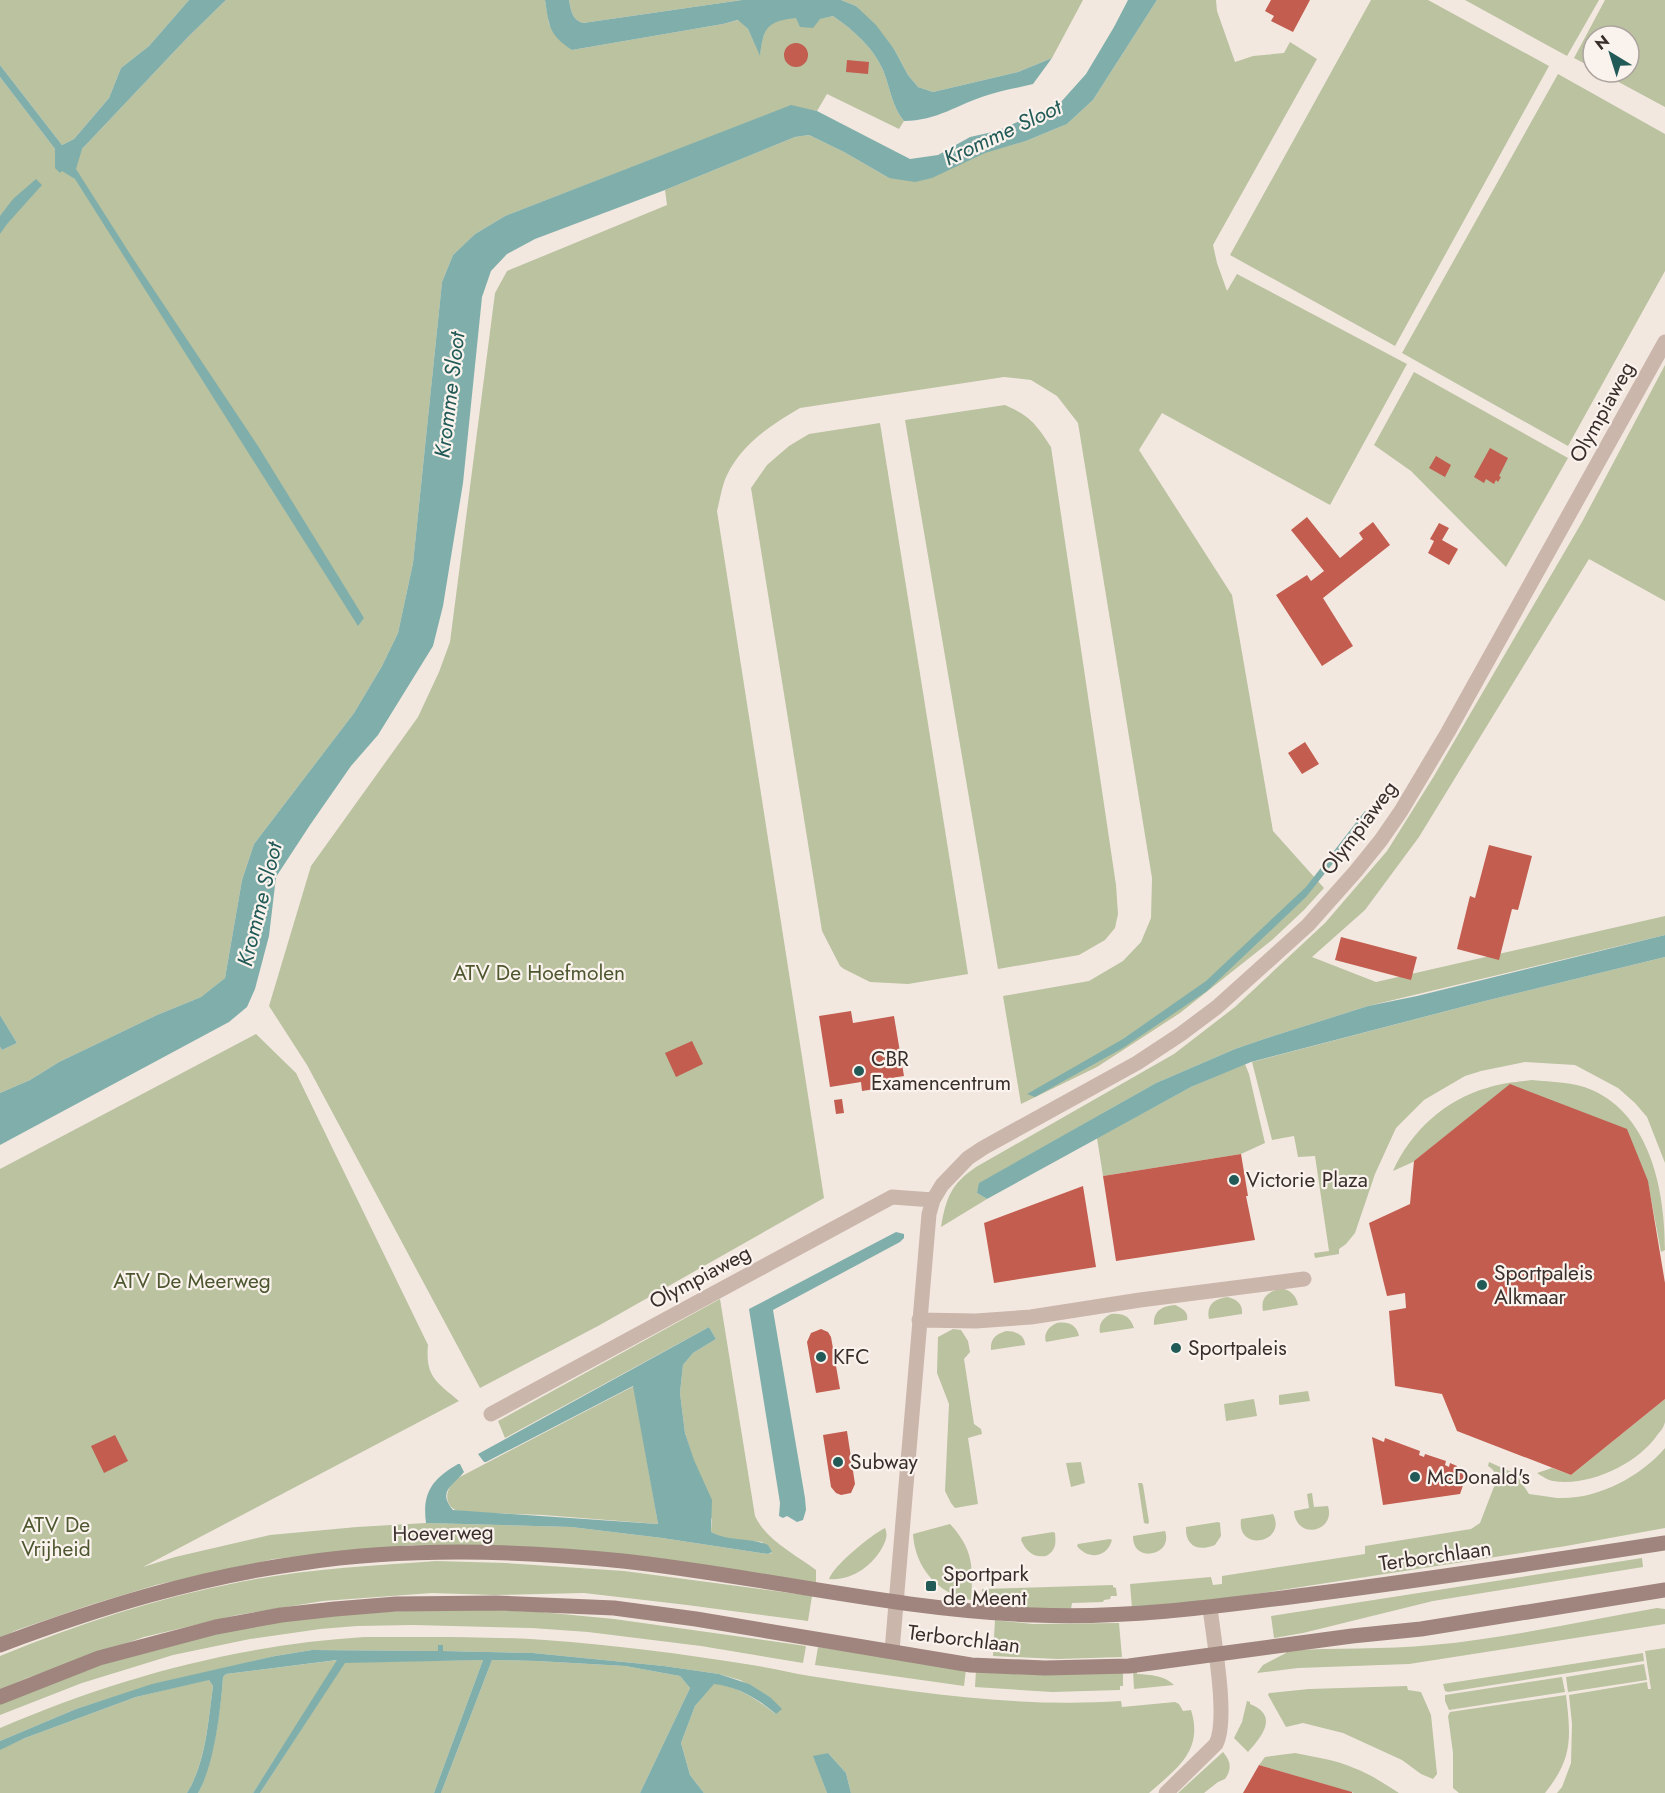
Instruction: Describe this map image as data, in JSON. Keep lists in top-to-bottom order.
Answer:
{
  "streets": {
    "main road": ["Hoeverweg", "Terborchlaan"],
    "street": ["Olympiaweg"]
  },
  "crossings": [
    ["Olympiaweg", "Hoeverweg"],
    ["Olympiaweg", "Terborchlaan"],
    ["Hoeverweg", "Terborchlaan"]
  ],
  "water": ["Kromme Sloot"],
  "parks": ["ATV De Hoefmolen", "ATV De Meerweg", "ATV De Vrijheid"],
  "places": {
    "other": [
      "CBR Examencentrum",
      "Victorie Plaza",
      "Sportpaleis Alkmaar",
      "Sportpaleis",
      "KFC",
      "Subway",
      "McDonald's"
    ],
    "transit": ["Sportpark de Meent"]
  },
  "north": "top left"
}
